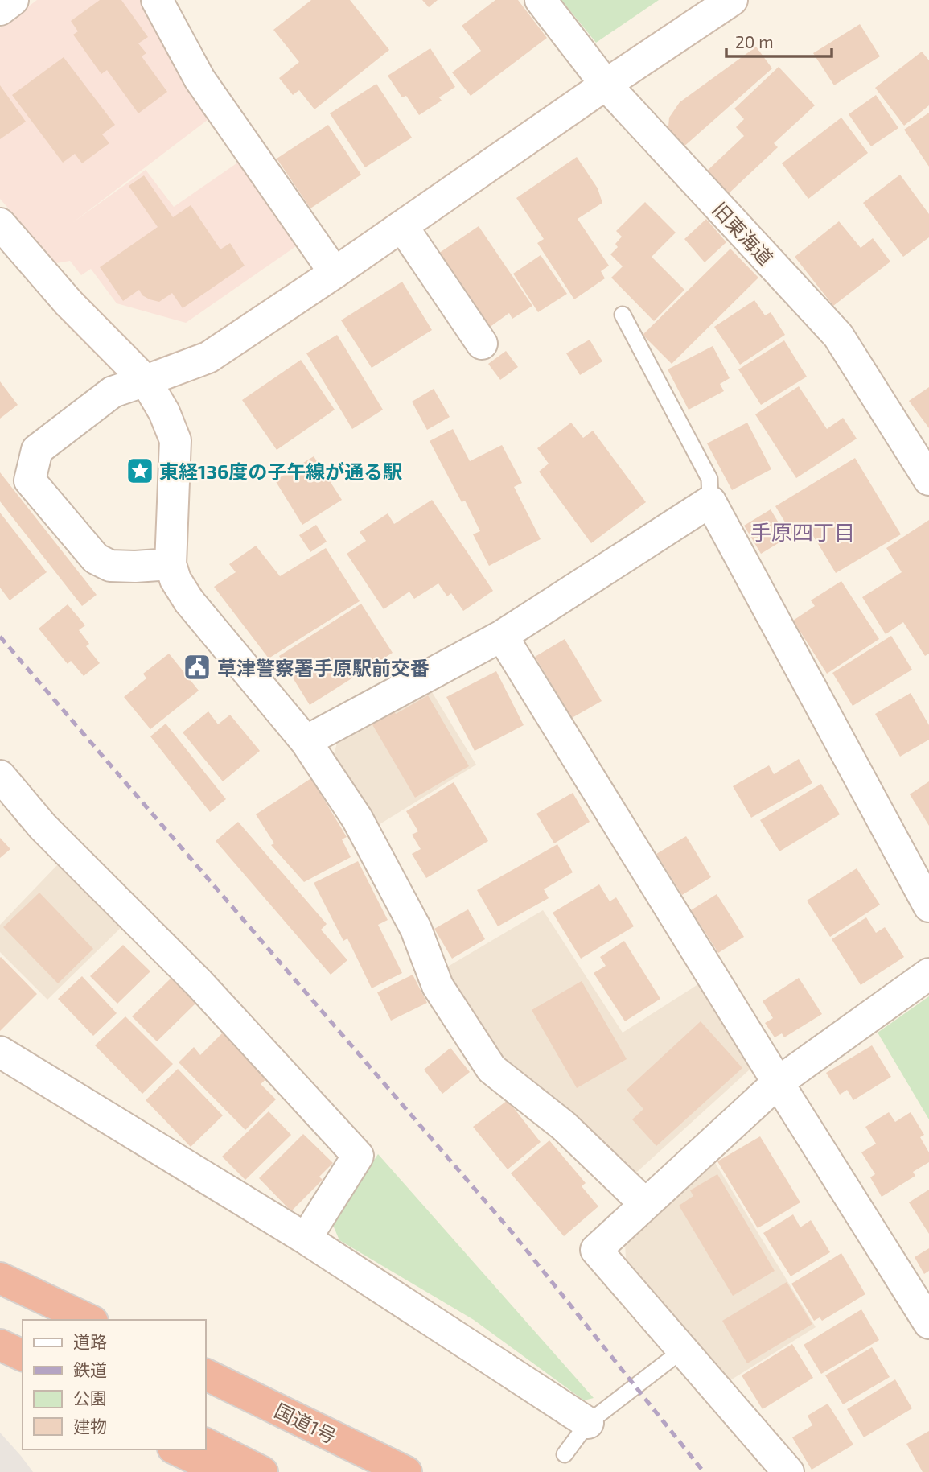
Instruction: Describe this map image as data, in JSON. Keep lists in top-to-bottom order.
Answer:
{
  "streets": {
    "highway": ["国道1号"],
    "street": ["旧東海道"]
  },
  "districts": ["手原四丁目"],
  "places": {
    "place": ["東経136度の子午線が通る駅"],
    "public building": ["草津警察署手原駅前交番"]
  },
  "legend": [
    "道路",
    "鉄道",
    "公園",
    "建物"
  ],
  "scale_bar": "20 m"
}
